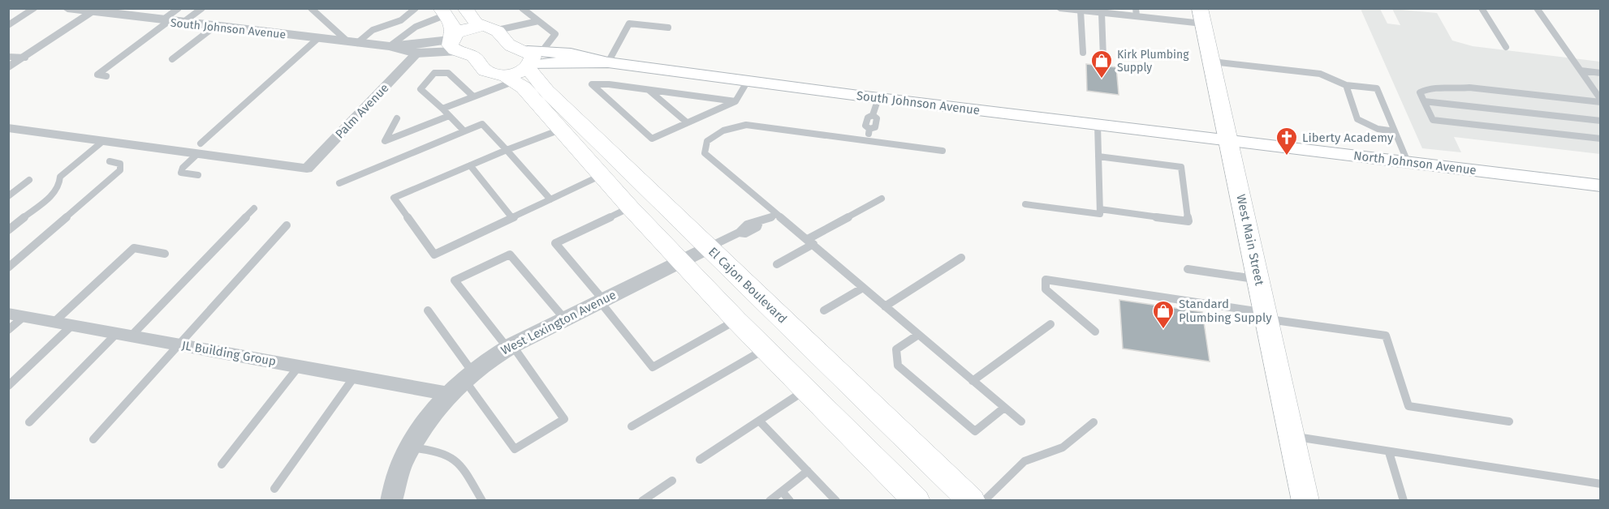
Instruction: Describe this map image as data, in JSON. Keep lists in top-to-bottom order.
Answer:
{
  "streets": {
    "main road": [
      "South Johnson Avenue",
      "North Johnson Avenue",
      "West Main Street",
      "El Cajon Boulevard"
    ],
    "street": ["Palm Avenue", "West Lexington Avenue", "JL Building Group"]
  },
  "crossings": [
    ["South Johnson Avenue", "Palm Avenue"],
    ["South Johnson Avenue", "North Johnson Avenue"],
    ["South Johnson Avenue", "West Main Street"],
    ["South Johnson Avenue", "El Cajon Boulevard"],
    ["North Johnson Avenue", "West Main Street"],
    ["El Cajon Boulevard", "West Lexington Avenue"],
    ["West Lexington Avenue", "JL Building Group"]
  ],
  "places": {
    "shop": ["Kirk Plumbing Supply", "Standard Plumbing Supply"],
    "church": ["Liberty Academy"]
  }
}
